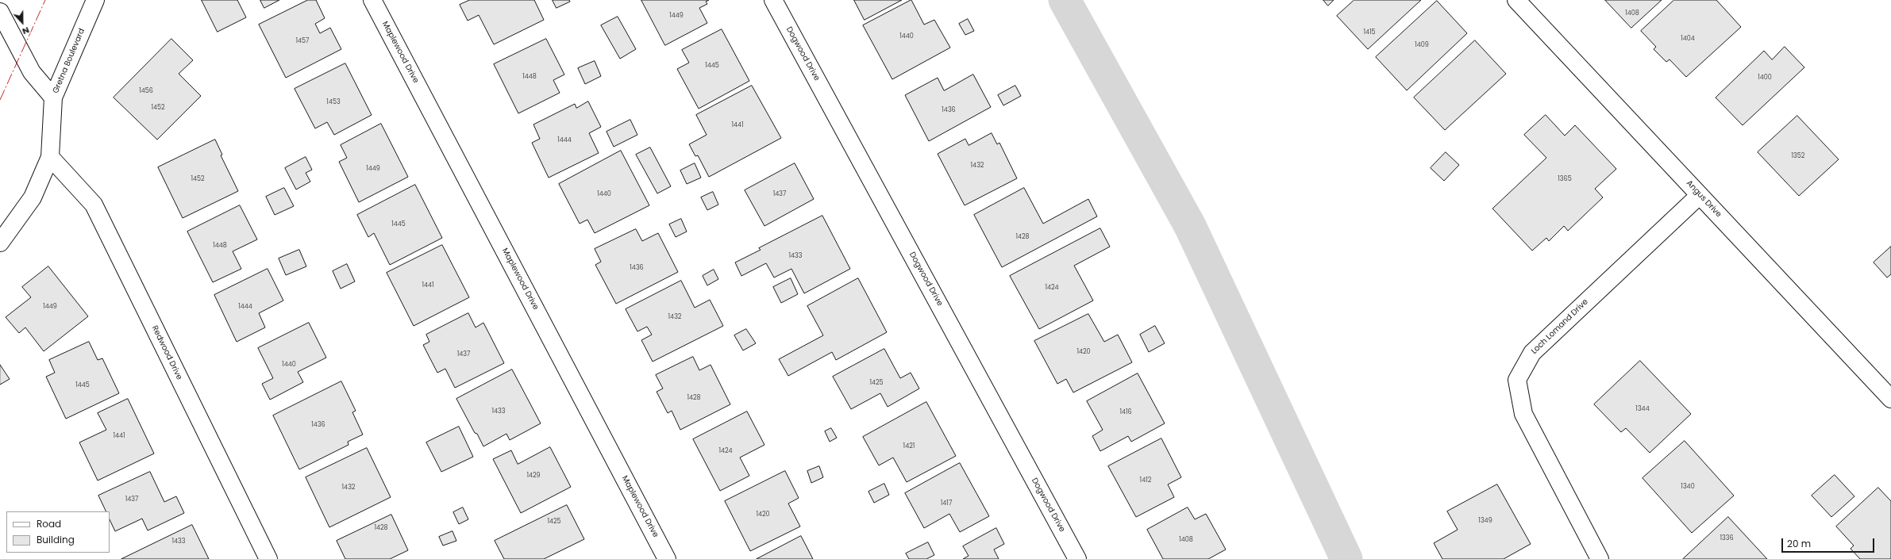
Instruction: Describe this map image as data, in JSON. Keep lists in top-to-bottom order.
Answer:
{
  "streets": {
    "street": [
      "Maplewood Drive",
      "Dogwood Drive",
      "Gretna Boulevard",
      "Angus Drive",
      "Loch Lomand Drive",
      "Redwood Drive"
    ]
  },
  "crossings": [
    ["Gretna Boulevard", "Redwood Drive"],
    ["Angus Drive", "Loch Lomand Drive"]
  ],
  "house_numbers": [
    "1408",
    "1449",
    "1415",
    "1440",
    "1404",
    "1457",
    "1409",
    "1445",
    "1448",
    "1400",
    "1456",
    "1453",
    "1452",
    "1436",
    "1441",
    "1444",
    "1352",
    "1432",
    "1449",
    "1452",
    "1365",
    "1440",
    "1437",
    "1445",
    "1428",
    "1448",
    "1433",
    "1436",
    "1441",
    "1424",
    "1449",
    "1444",
    "1432",
    "1420",
    "1437",
    "1440",
    "1425",
    "1445",
    "1428",
    "1344",
    "1433",
    "1416",
    "1436",
    "1441",
    "1421",
    "1424",
    "1429",
    "1412",
    "1340",
    "1432",
    "1437",
    "1417",
    "1420",
    "1349",
    "1425",
    "1428",
    "1336",
    "1408",
    "1433"
  ],
  "legend": ["Road", "Building"],
  "scale_bar": "20 m",
  "north": "bottom"
}
